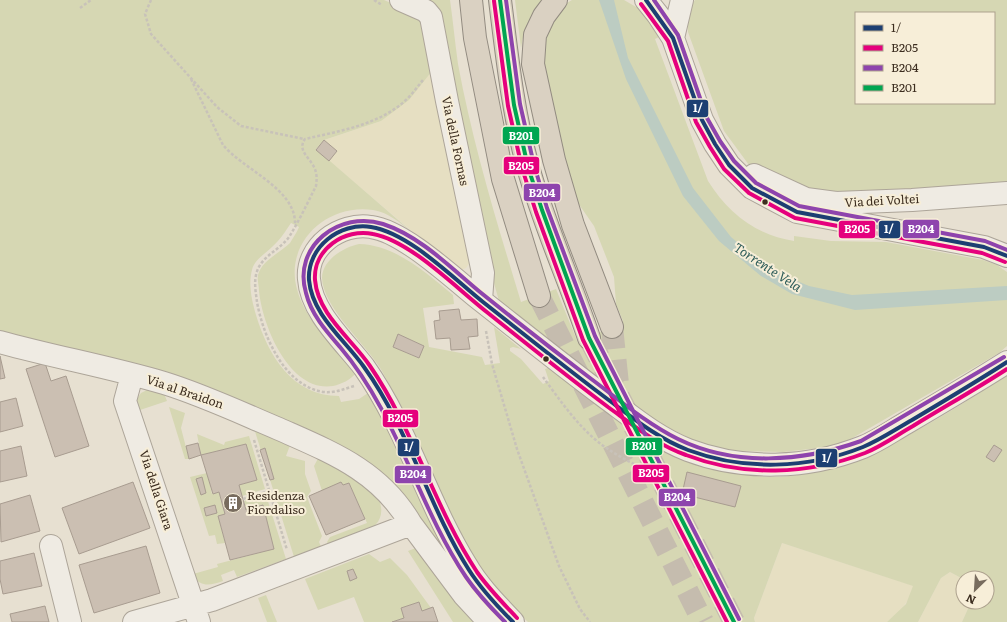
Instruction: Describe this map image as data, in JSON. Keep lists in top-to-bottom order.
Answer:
{
  "streets": {
    "street": [
      "Via della Fornas",
      "Via dei Voltei",
      "Via al Braidon",
      "Via della Giara"
    ]
  },
  "crossings": [
    ["Via al Braidon", "Via della Giara"]
  ],
  "water": ["Torrente Vela"],
  "places": {
    "building": ["Residenza Fiordaliso"]
  },
  "lines": [
    "transit line 1/",
    "transit line B204",
    "transit line B201",
    "transit line B205"
  ],
  "legend": [
    "1/",
    "B205",
    "B204",
    "B201"
  ],
  "north": "bottom left"
}
